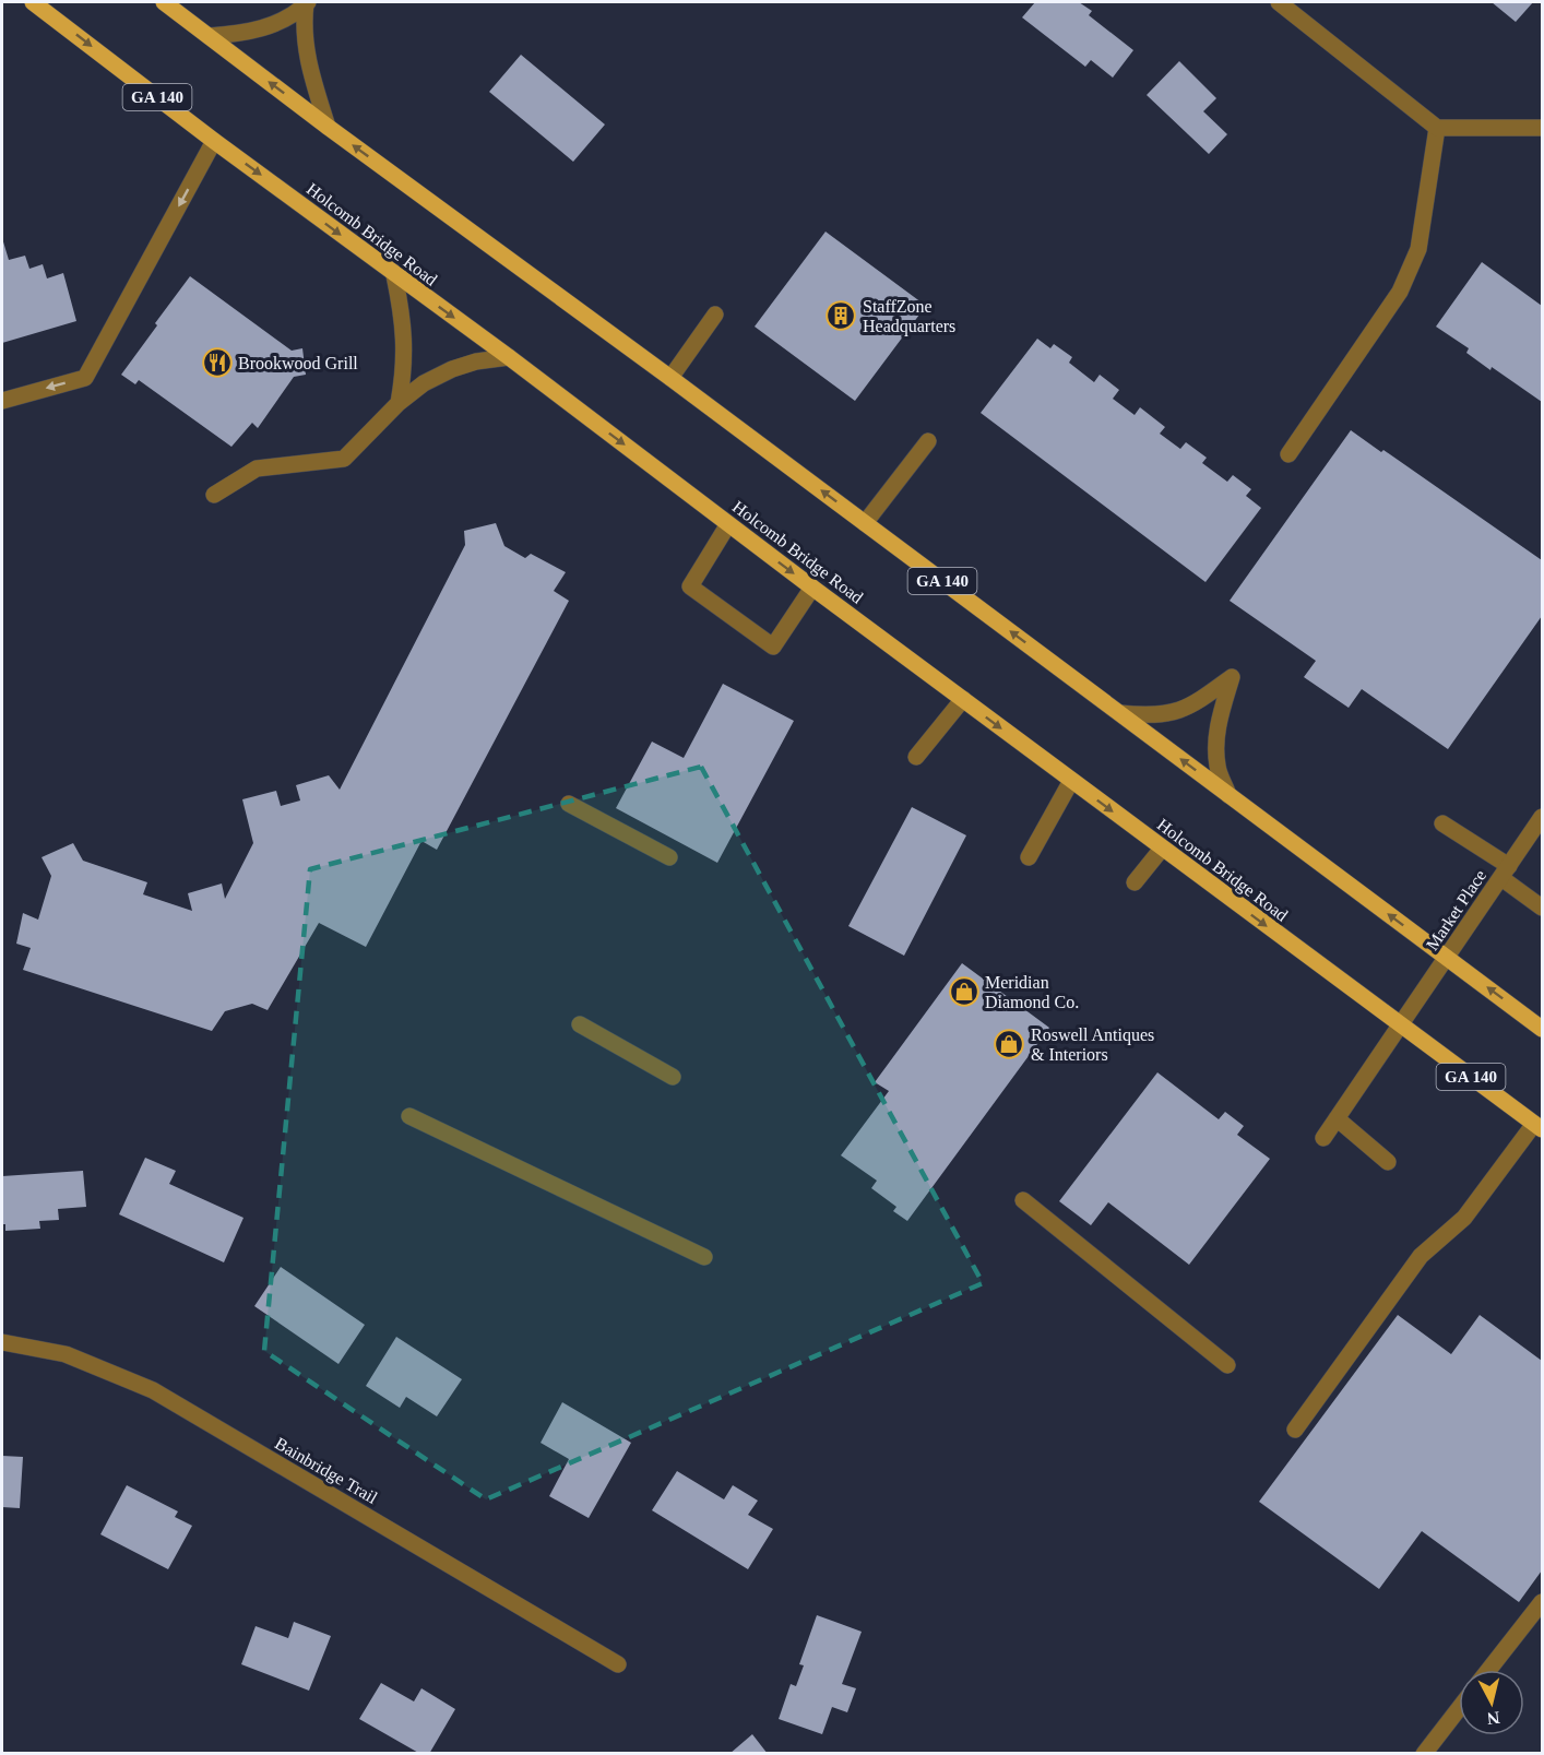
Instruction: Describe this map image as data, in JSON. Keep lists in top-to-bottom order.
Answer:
{
  "streets": {
    "main road": ["GA 140", "Holcomb Bridge Road"],
    "street": ["Market Place", "Bainbridge Trail"]
  },
  "crossings": [
    ["GA 140", "Market Place"],
    ["Holcomb Bridge Road", "Market Place"]
  ],
  "places": {
    "building": ["StaffZone Headquarters"],
    "restaurant": ["Brookwood Grill"],
    "shop": ["Meridian Diamond Co.", "Roswell Antiques & Interiors"]
  },
  "north": "bottom"
}
